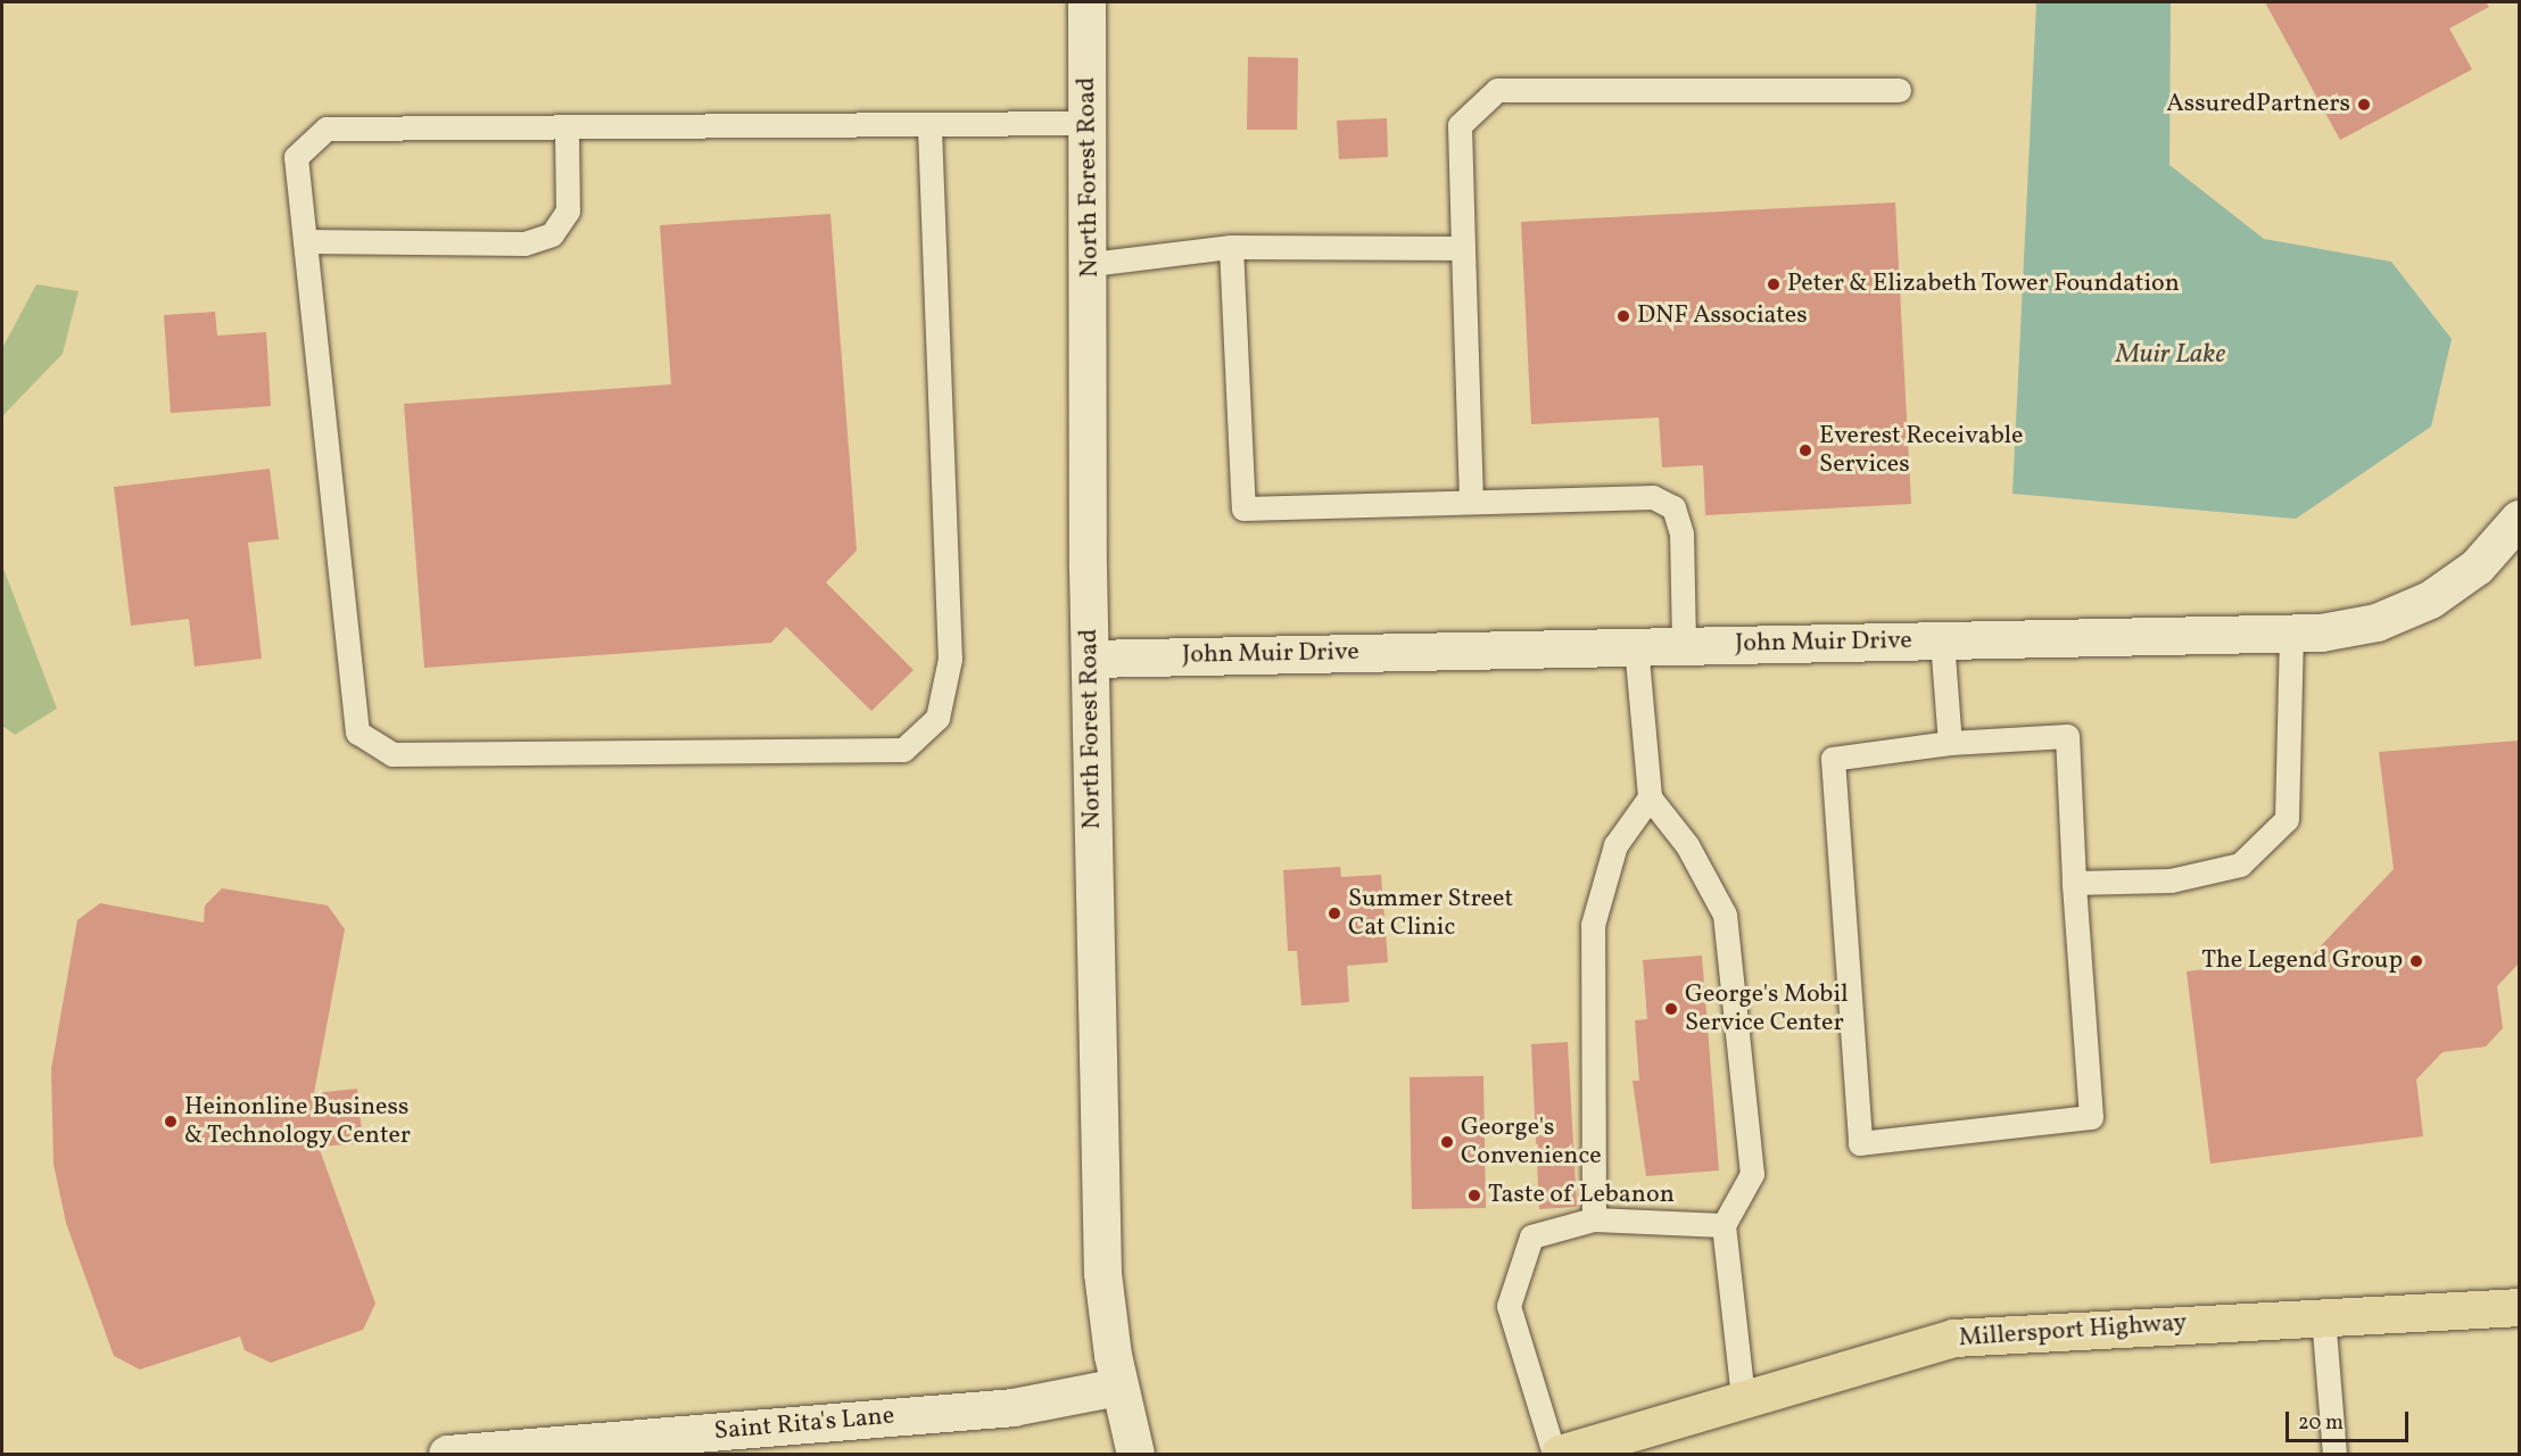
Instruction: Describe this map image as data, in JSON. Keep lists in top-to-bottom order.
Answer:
{
  "streets": {
    "main road": ["Millersport Highway"],
    "street": ["North Forest Road", "John Muir Drive", "Saint Rita's Lane"]
  },
  "crossings": [
    ["North Forest Road", "John Muir Drive"],
    ["North Forest Road", "Saint Rita's Lane"]
  ],
  "water": ["Muir Lake"],
  "places": [
    "AssuredPartners",
    "Peter & Elizabeth Tower Foundation",
    "DNF Associates",
    "Everest Receivable Services",
    "Summer Street Cat Clinic",
    "The Legend Group",
    "George's Mobil Service Center",
    "Heinonline Business & Technology Center",
    "George's Convenience",
    "Taste of Lebanon"
  ],
  "scale_bar": "20 m"
}
